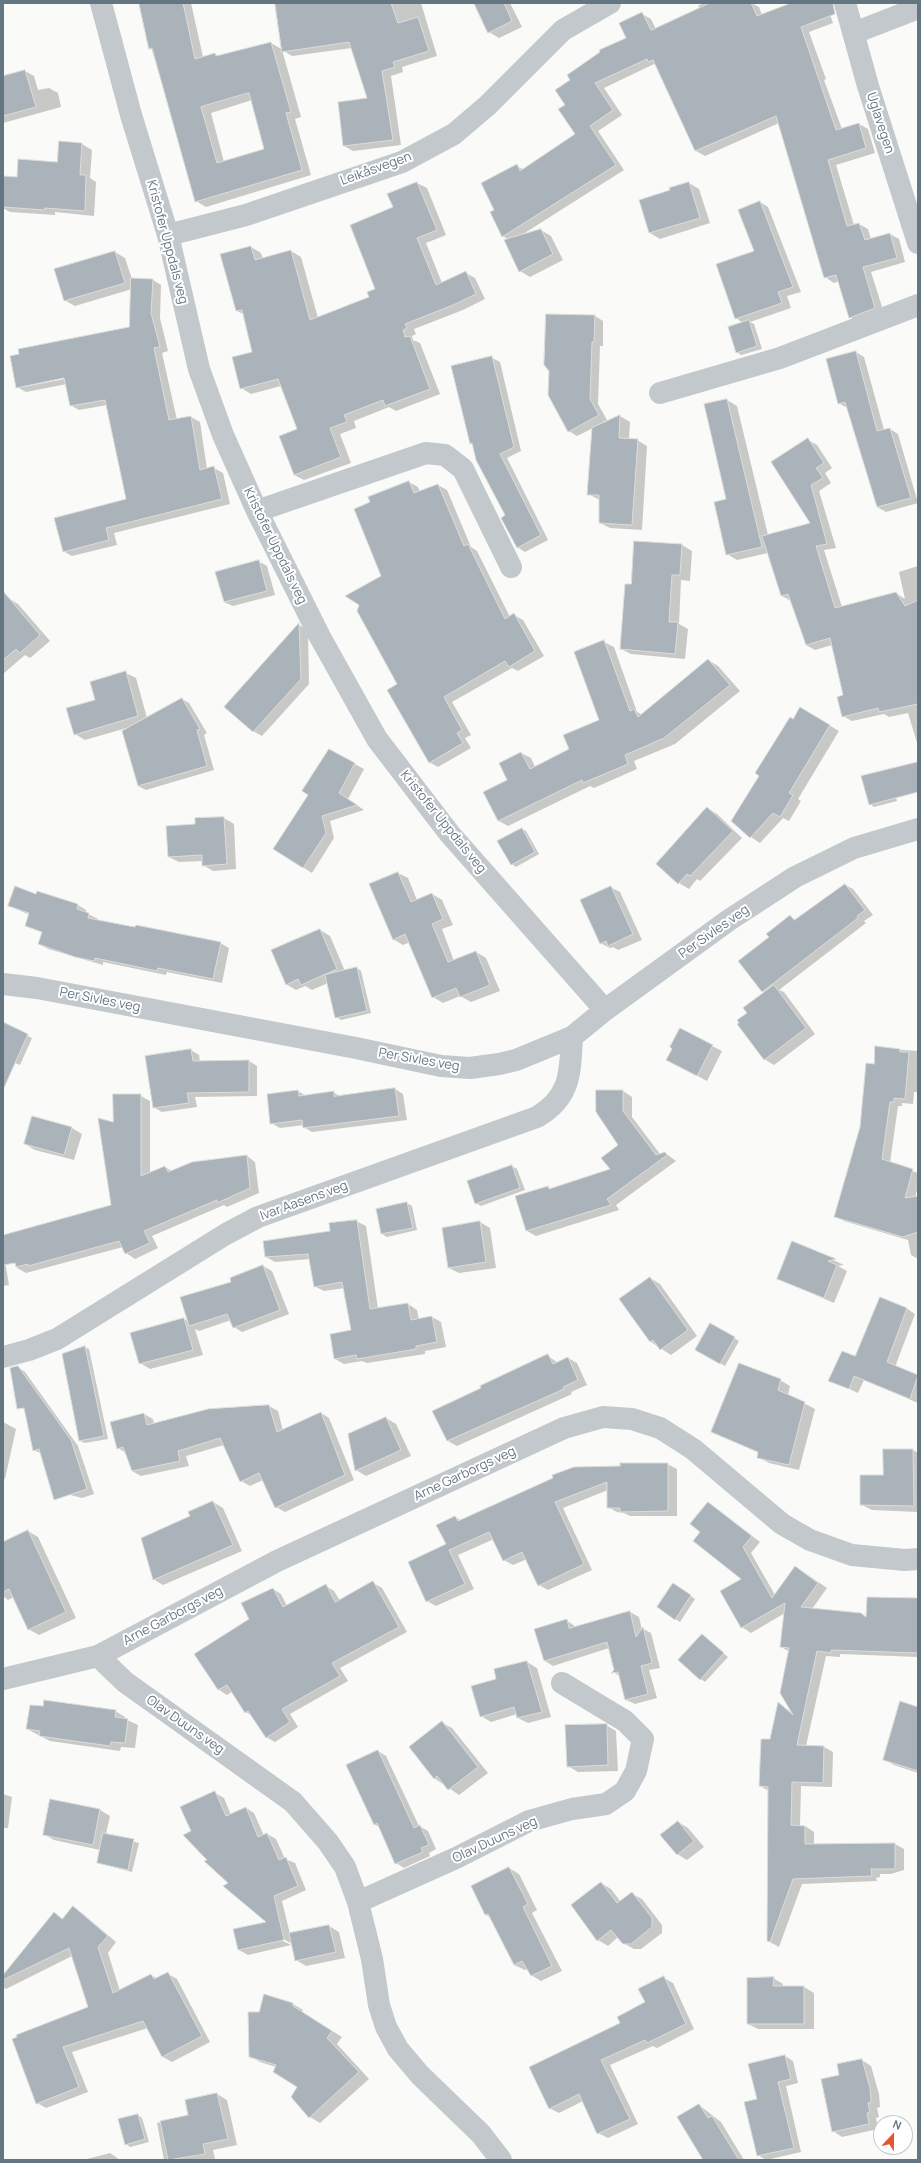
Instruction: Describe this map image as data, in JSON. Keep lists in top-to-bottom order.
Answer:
{
  "streets": {
    "street": [
      "Uglavegen",
      "Leikåsvegen",
      "Kristofer Uppdals veg",
      "Per Sivles veg",
      "Ivar Aasens veg",
      "Arne Garborgs veg",
      "Olav Duuns veg"
    ]
  },
  "crossings": [
    ["Leikåsvegen", "Kristofer Uppdals veg"],
    ["Kristofer Uppdals veg", "Per Sivles veg"],
    ["Per Sivles veg", "Ivar Aasens veg"],
    ["Arne Garborgs veg", "Olav Duuns veg"]
  ],
  "north": "top"
}
